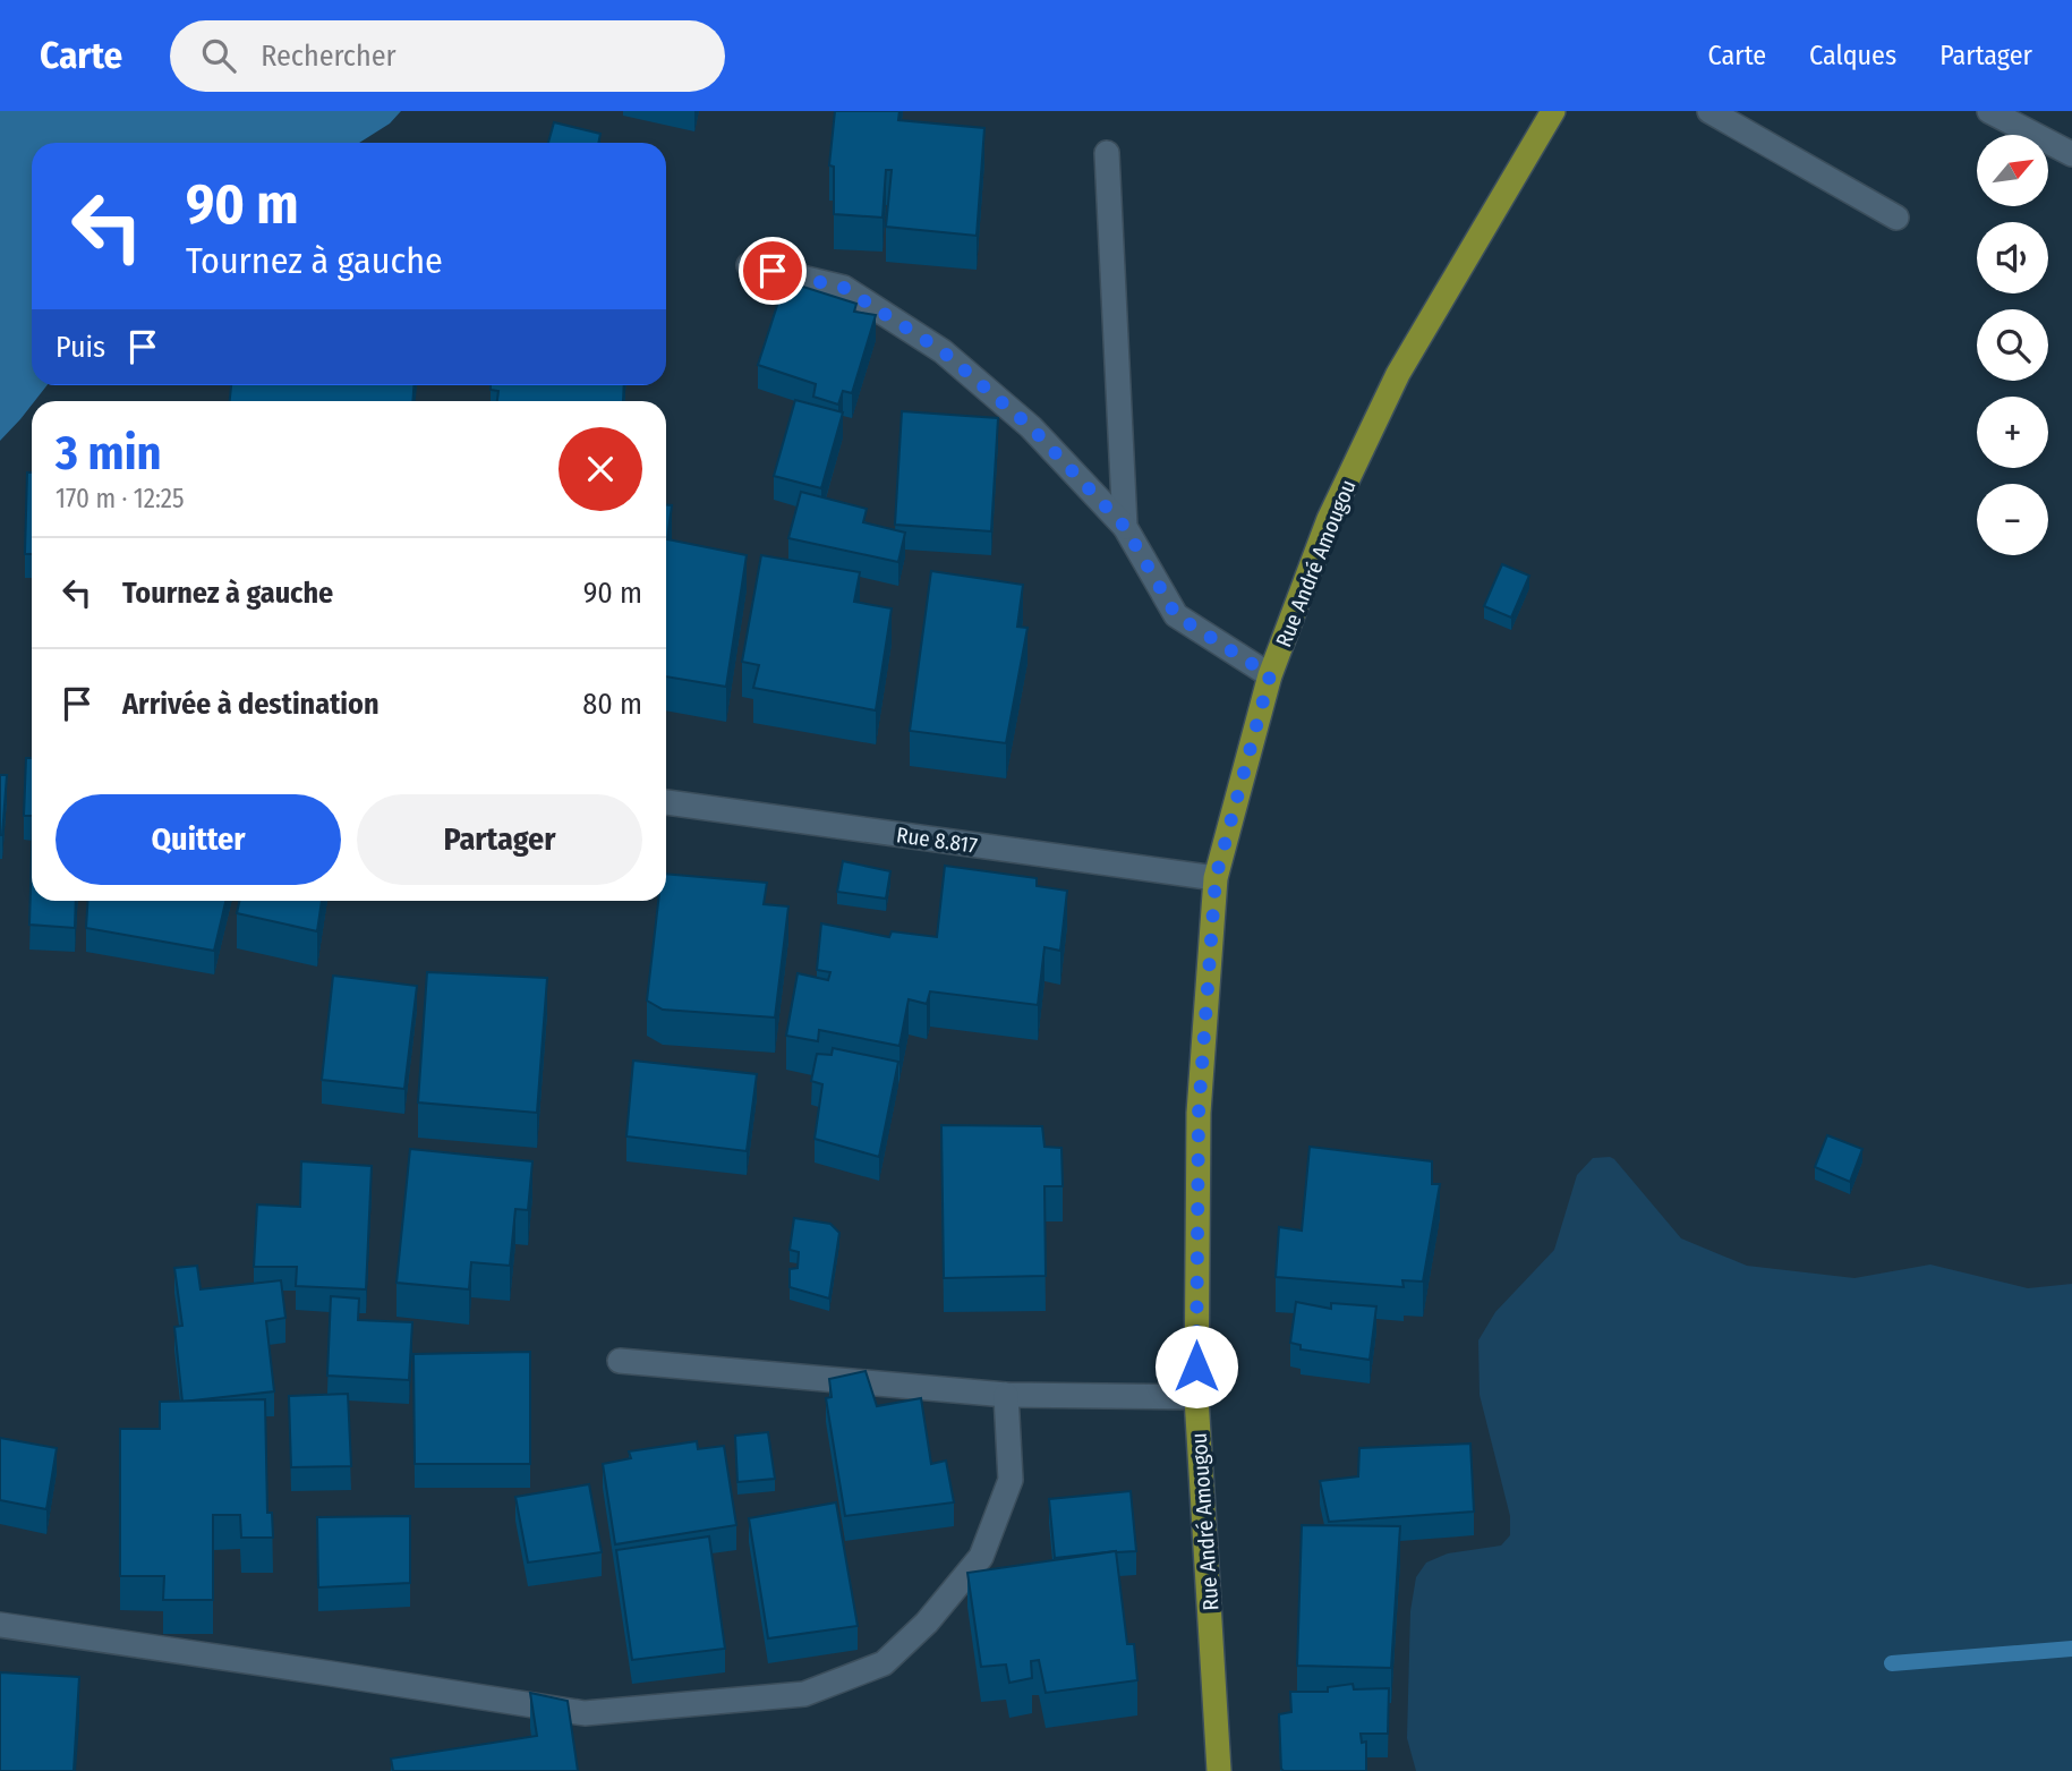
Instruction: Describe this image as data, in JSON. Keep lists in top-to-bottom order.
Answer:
{
  "streets": {
    "main road": ["Rue André Amougou"],
    "street": ["Rue 8.817"]
  },
  "crossings": [
    ["Rue André Amougou", "Rue 8.817"]
  ],
  "north": "top right",
  "page": {
    "header": "Carte",
    "search": "Rechercher",
    "nav": ["Carte", "Calques", "Partager"],
    "map_buttons": ["+", "−"],
    "turn": ["90 m", "Tournez à gauche"],
    "then": "Puis",
    "heading": ["3 min", "170 m · 12:25"],
    "list": [
      {
        "name": "Tournez à gauche",
        "value": "90 m"
      },
      {
        "name": "Arrivée à destination",
        "value": "80 m"
      }
    ],
    "buttons": ["Quitter", "Partager"]
  }
}
